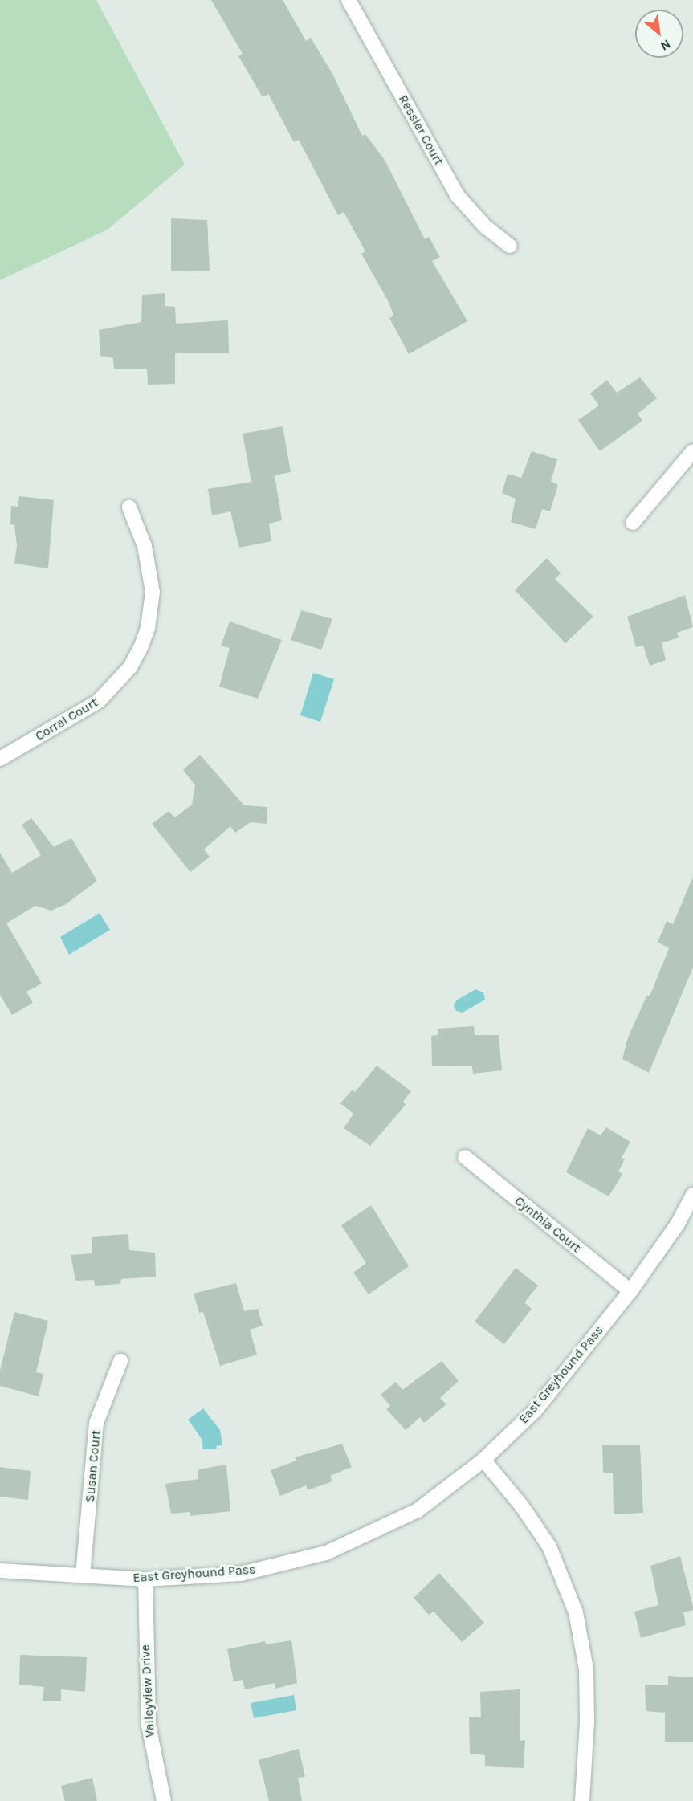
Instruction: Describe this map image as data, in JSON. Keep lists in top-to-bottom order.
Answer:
{
  "streets": {
    "street": [
      "Ressler Court",
      "Corral Court",
      "Cynthia Court",
      "East Greyhound Pass",
      "Susan Court",
      "Valleyview Drive"
    ]
  },
  "crossings": [
    ["Cynthia Court", "East Greyhound Pass"],
    ["East Greyhound Pass", "Susan Court"],
    ["East Greyhound Pass", "Valleyview Drive"]
  ],
  "north": "bottom right"
}
